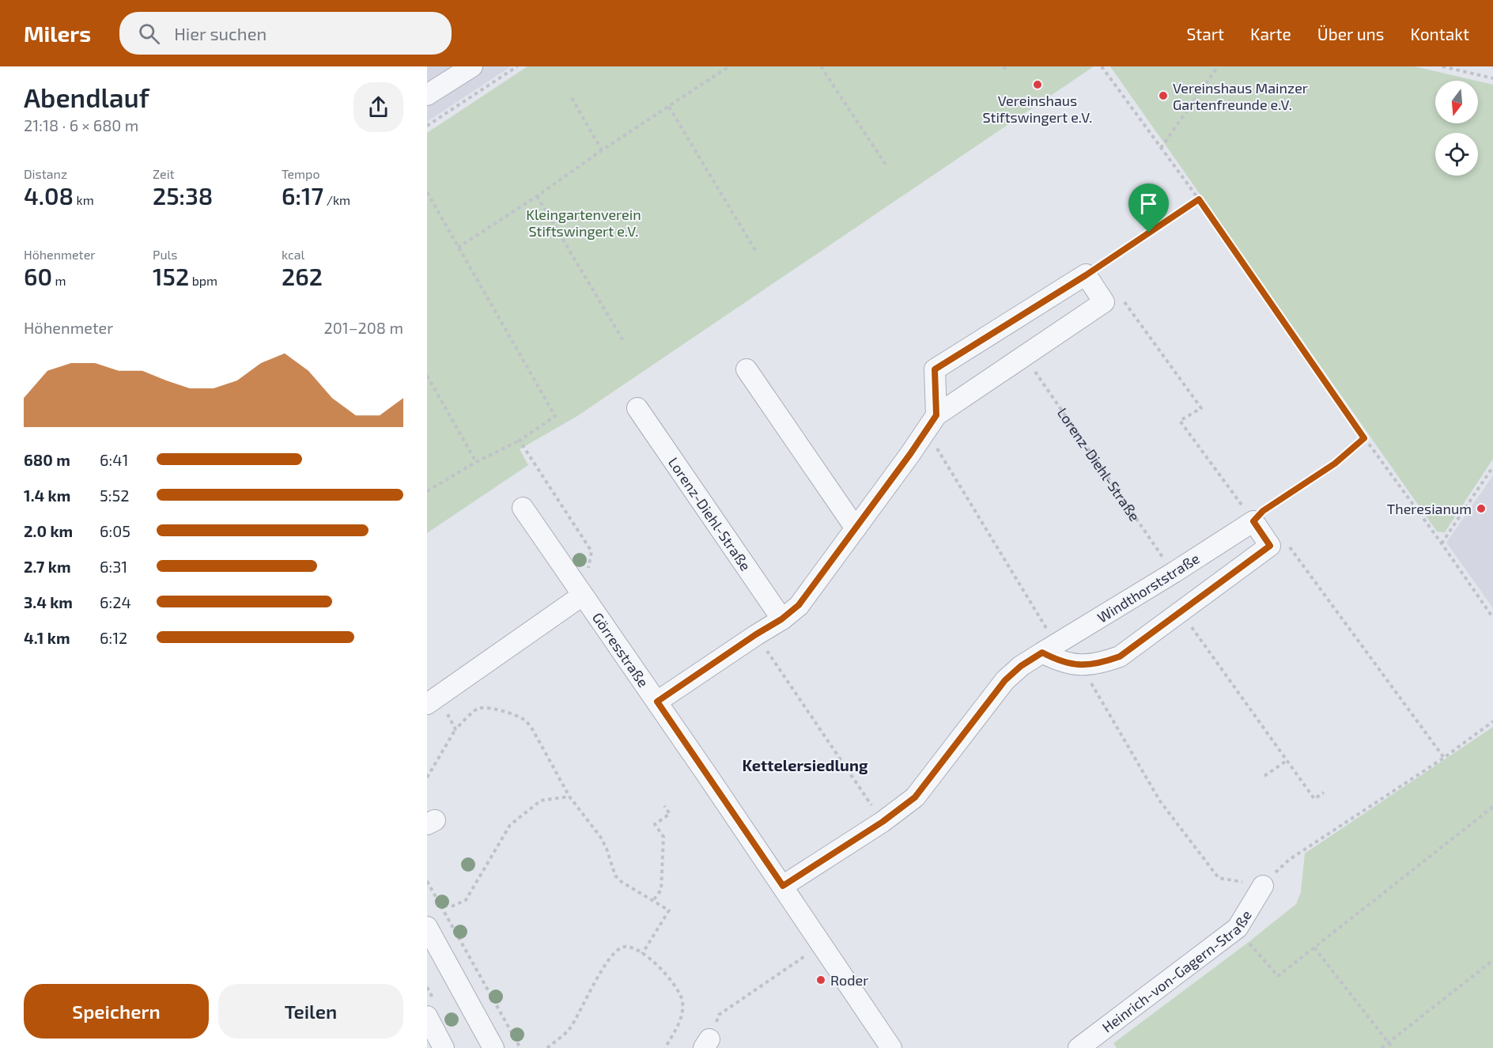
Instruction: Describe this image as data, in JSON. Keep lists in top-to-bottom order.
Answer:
{
  "streets": {
    "street": [
      "Lorenz-Diehl-Straße",
      "Windthorststraße",
      "Görresstraße",
      "Heinrich-von-Gagern-Straße"
    ]
  },
  "crossings": [
    ["Lorenz-Diehl-Straße", "Windthorststraße"],
    ["Windthorststraße", "Görresstraße"]
  ],
  "districts": ["Kettelersiedlung"],
  "parks": ["Kleingartenverein Stiftswingert e.V."],
  "places": [
    "Vereinshaus Stiftswingert e.V.",
    "Vereinshaus Mainzer Gartenfreunde e.V.",
    "Theresianum",
    "Roder"
  ],
  "north": "bottom",
  "page": {
    "header": "Milers",
    "search": "Hier suchen",
    "nav": [
      "Start",
      "Karte",
      "Über uns",
      "Kontakt"
    ],
    "heading": ["Abendlauf", "21:18 · 6 × 680 m"],
    "stats": [
      ["Distanz", "4.08 km"],
      ["Zeit", "25:38"],
      ["Tempo", "6:17 /km"],
      ["Höhenmeter", "60 m"],
      ["Puls", "152 bpm"],
      ["kcal", "262"]
    ],
    "chart": ["Höhenmeter", "201–208 m"],
    "list": [
      {
        "name": "680 m",
        "note": "6:41"
      },
      {
        "name": "1.4 km",
        "note": "5:52"
      },
      {
        "name": "2.0 km",
        "note": "6:05"
      },
      {
        "name": "2.7 km",
        "note": "6:31"
      },
      {
        "name": "3.4 km",
        "note": "6:24"
      },
      {
        "name": "4.1 km",
        "note": "6:12"
      }
    ],
    "buttons": ["Speichern", "Teilen"]
  }
}
